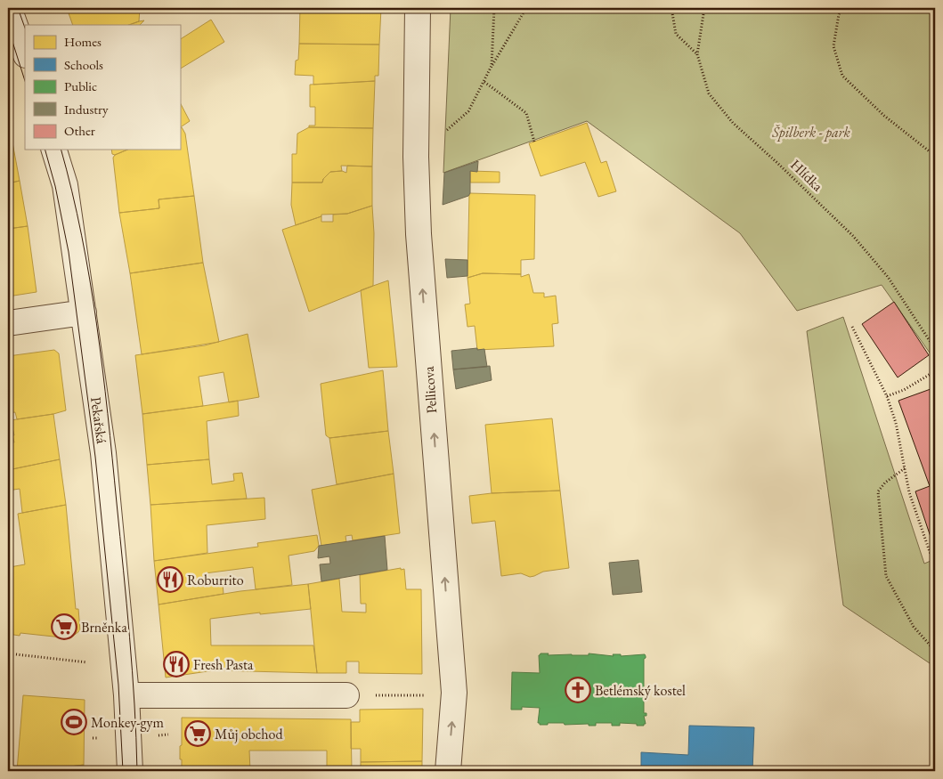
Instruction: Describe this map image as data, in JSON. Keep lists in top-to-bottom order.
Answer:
{
  "streets": {
    "street": ["Pellicova", "Pekařská"],
    "path": ["Hlídka"]
  },
  "one_way": ["Pellicova"],
  "parks": ["Špilberk - park"],
  "places": {
    "restaurant": ["Roburrito", "Fresh Pasta"],
    "supermarket": ["Brněnka", "Můj obchod"],
    "church": ["Betlémský kostel"],
    "sports": ["Monkey-gym"]
  },
  "legend": [
    "Homes",
    "Schools",
    "Public",
    "Industry",
    "Other"
  ]
}
